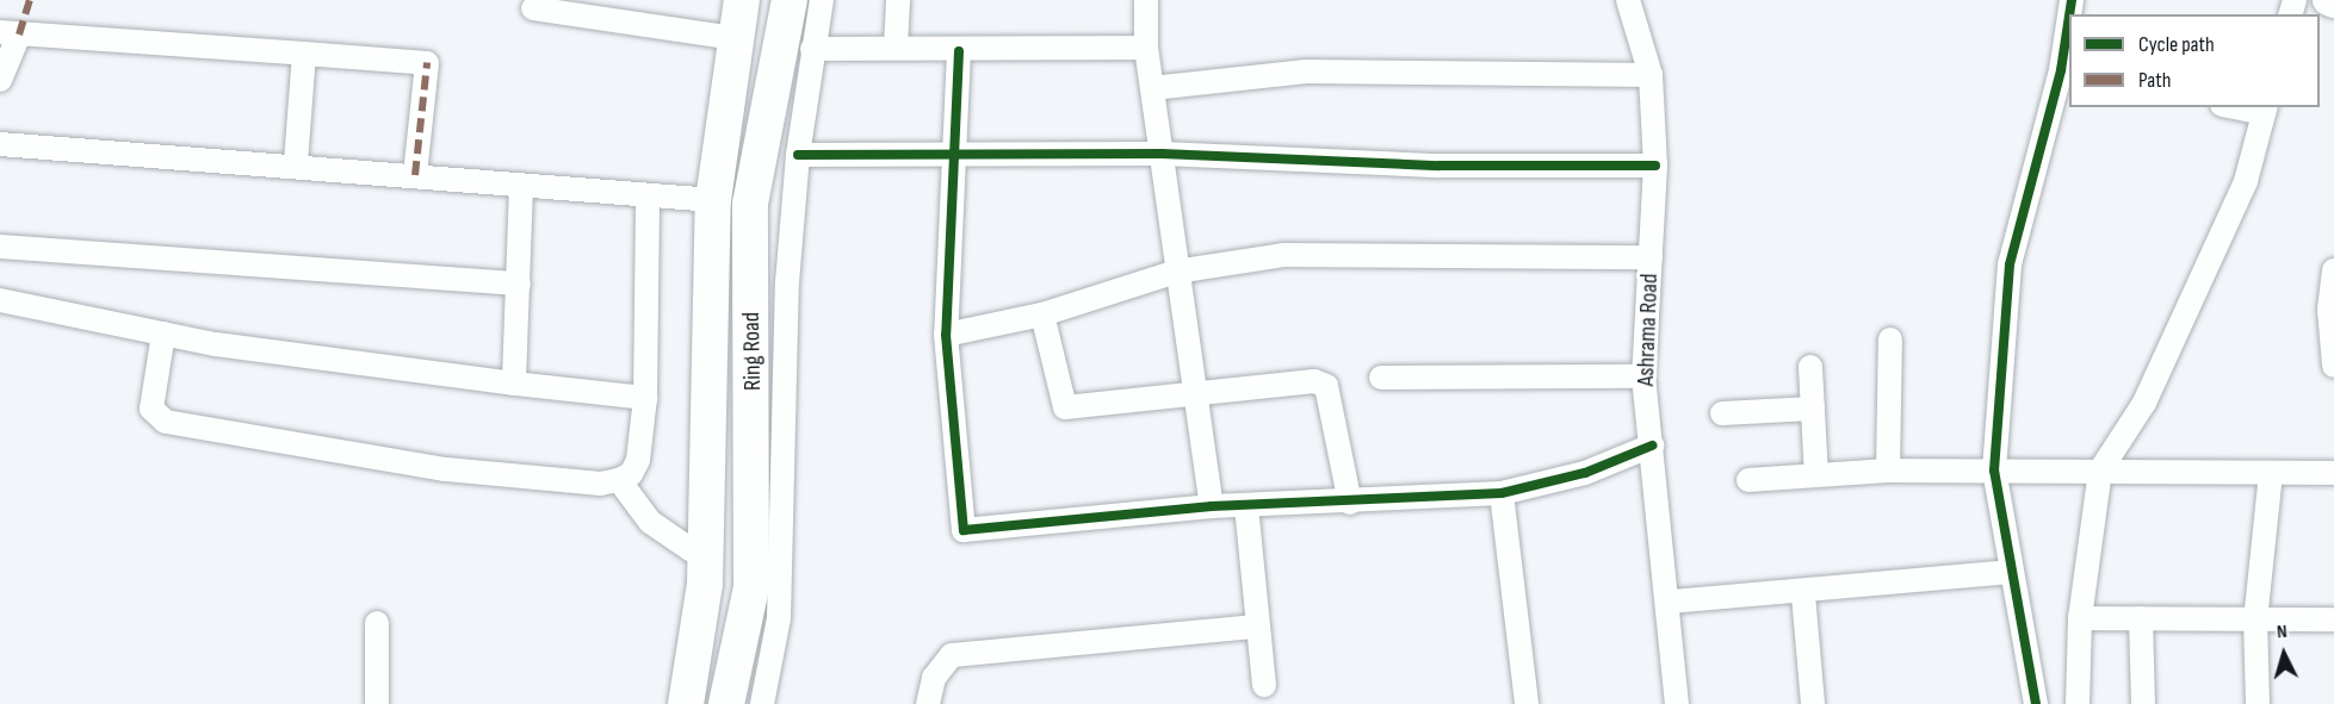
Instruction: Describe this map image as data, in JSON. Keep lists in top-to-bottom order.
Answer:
{
  "streets": {
    "highway": ["Ring Road"],
    "street": ["Ashrama Road"]
  },
  "legend": ["Cycle path", "Path"],
  "north": "top"
}
